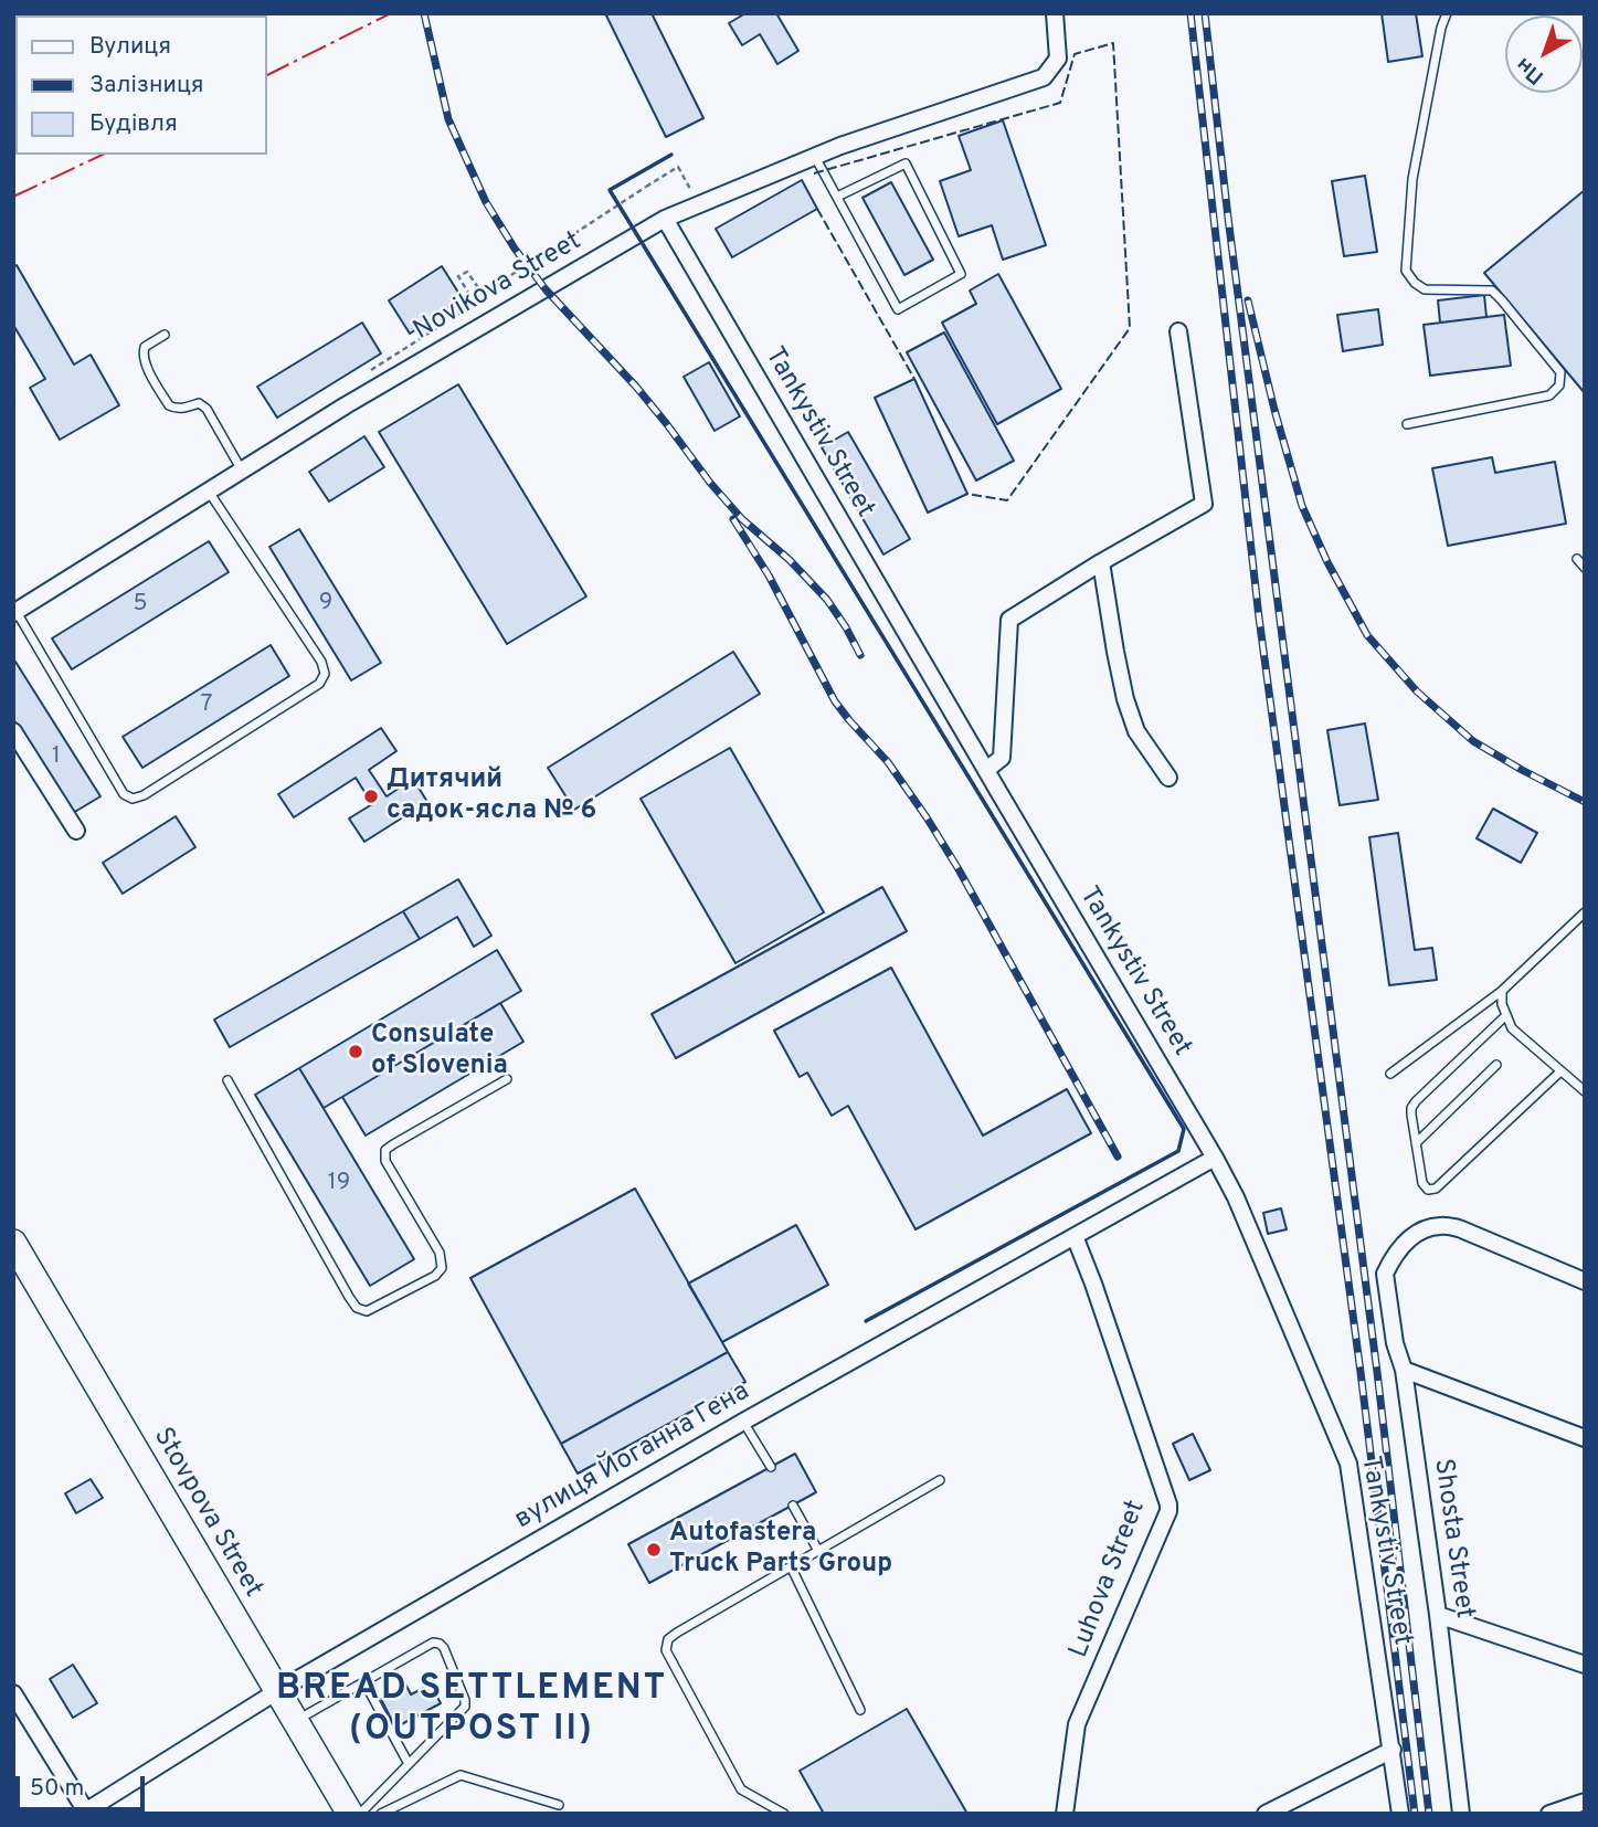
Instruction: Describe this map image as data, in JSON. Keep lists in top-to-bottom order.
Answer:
{
  "streets": {
    "main road": ["Stovpova Street"],
    "street": [
      "Novikova Street",
      "Tankystiv Street",
      "вулиця Йоганна Гена",
      "Shosta Street",
      "Luhova Street"
    ]
  },
  "crossings": [
    ["Novikova Street", "Tankystiv Street"],
    ["Tankystiv Street", "вулиця Йоганна Гена"],
    ["вулиця Йоганна Гена", "Stovpova Street"],
    ["вулиця Йоганна Гена", "Luhova Street"]
  ],
  "districts": ["BREAD SETTLEMENT (OUTPOST II)"],
  "places": ["Дитячий садок-ясла № 6", "Consulate of Slovenia", "Autofastera Truck Parts Group"],
  "house_numbers": [
    "9",
    "5",
    "7",
    "1",
    "19"
  ],
  "legend": ["Вулиця", "Залізниця", "Будівля"],
  "scale_bar": "50 m",
  "north": "bottom left"
}
